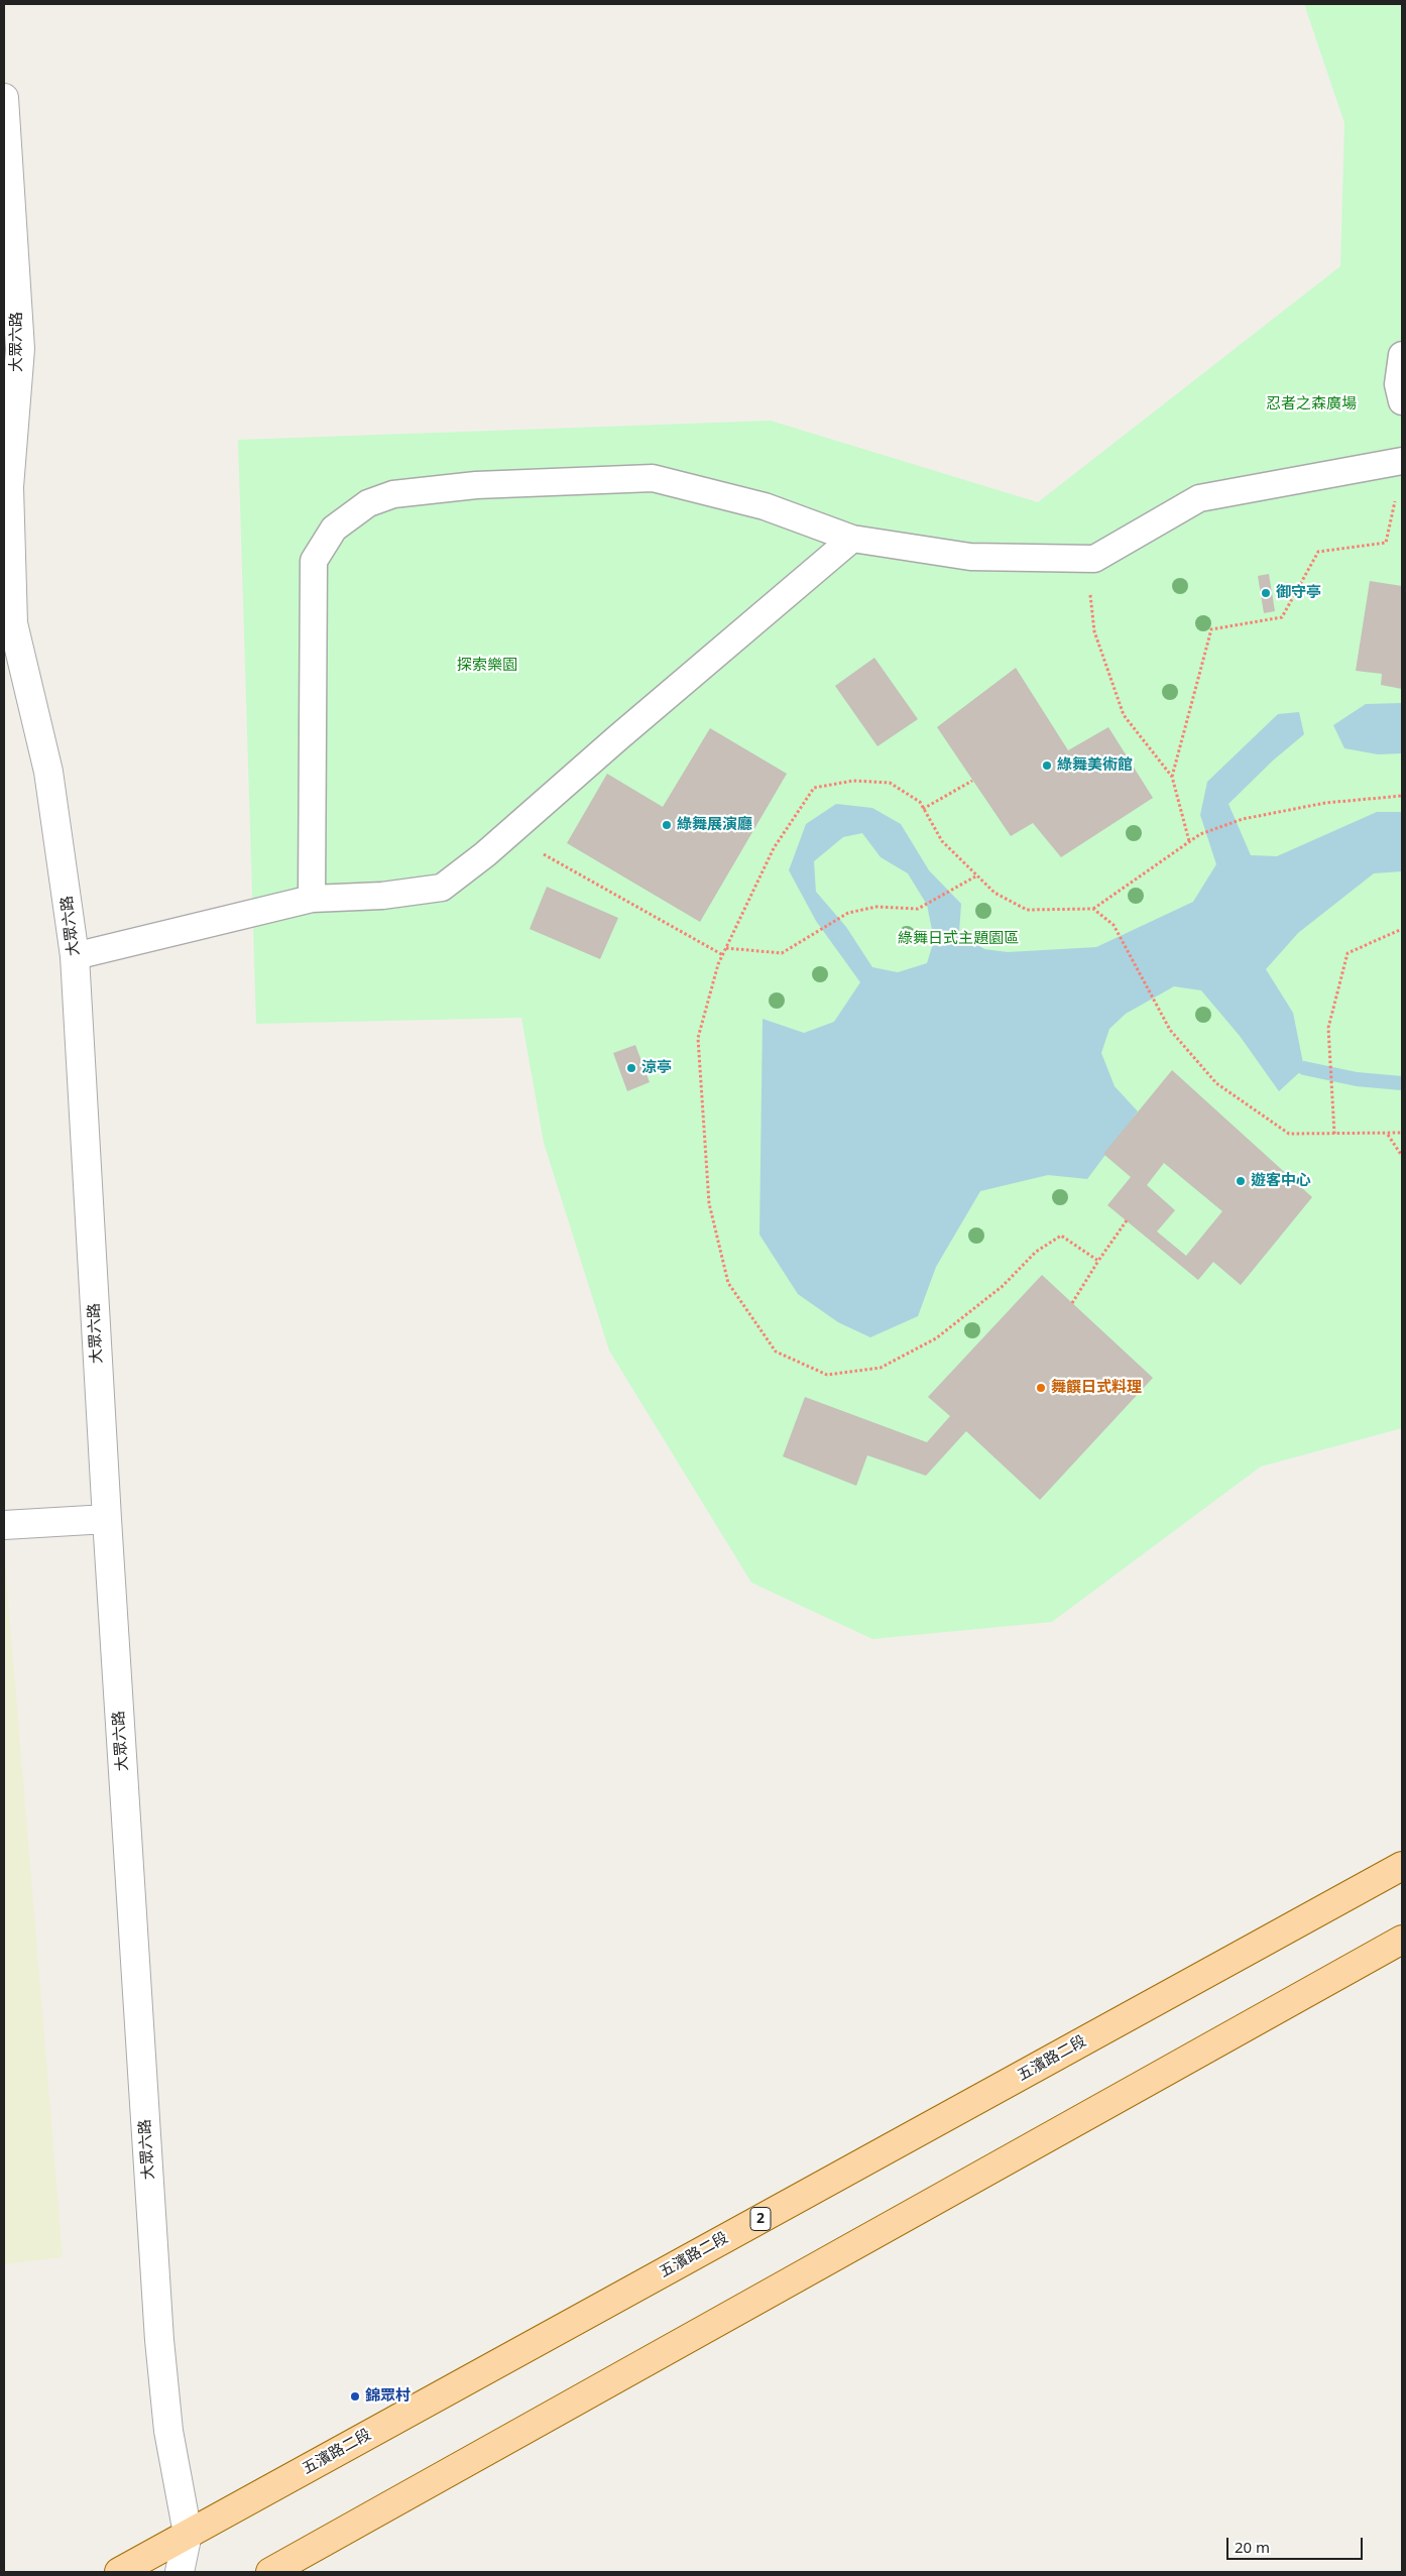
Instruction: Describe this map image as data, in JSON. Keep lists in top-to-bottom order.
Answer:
{
  "streets": {
    "main road": ["五濱路二段", "2"],
    "street": ["大眾六路"]
  },
  "crossings": [
    ["大眾六路", "五濱路二段"]
  ],
  "parks": ["忍者之森廣場", "探索樂園", "綠舞日式主題園區"],
  "places": [
    "御守亭",
    "綠舞美術館",
    "綠舞展演廳",
    "涼亭",
    "遊客中心",
    "舞饌日式料理",
    "錦眾村"
  ],
  "scale_bar": "20 m"
}
